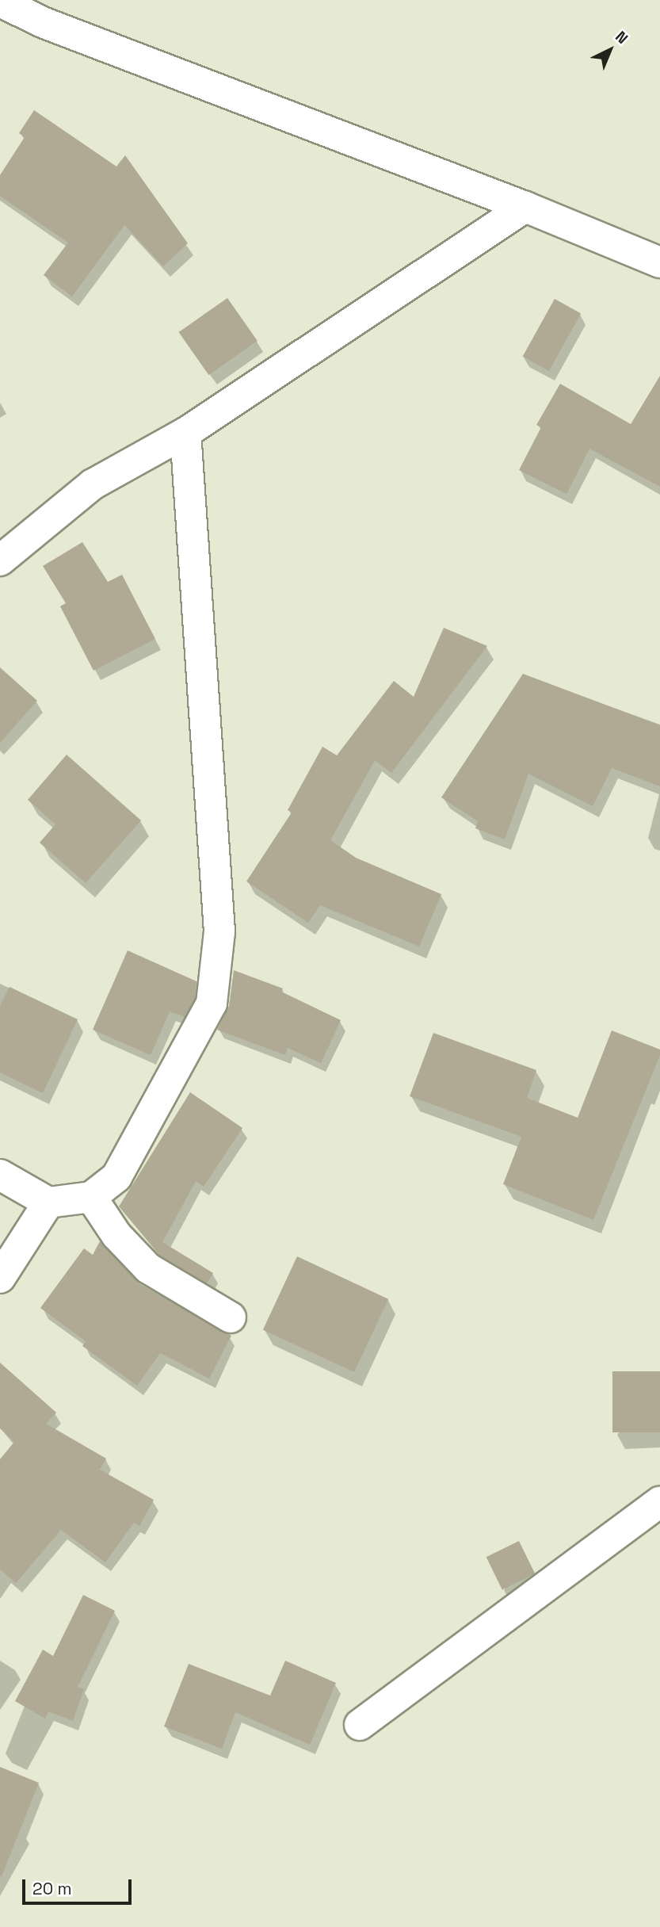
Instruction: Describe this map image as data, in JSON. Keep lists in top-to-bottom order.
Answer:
{
  "scale_bar": "20 m",
  "north": "top right"
}
